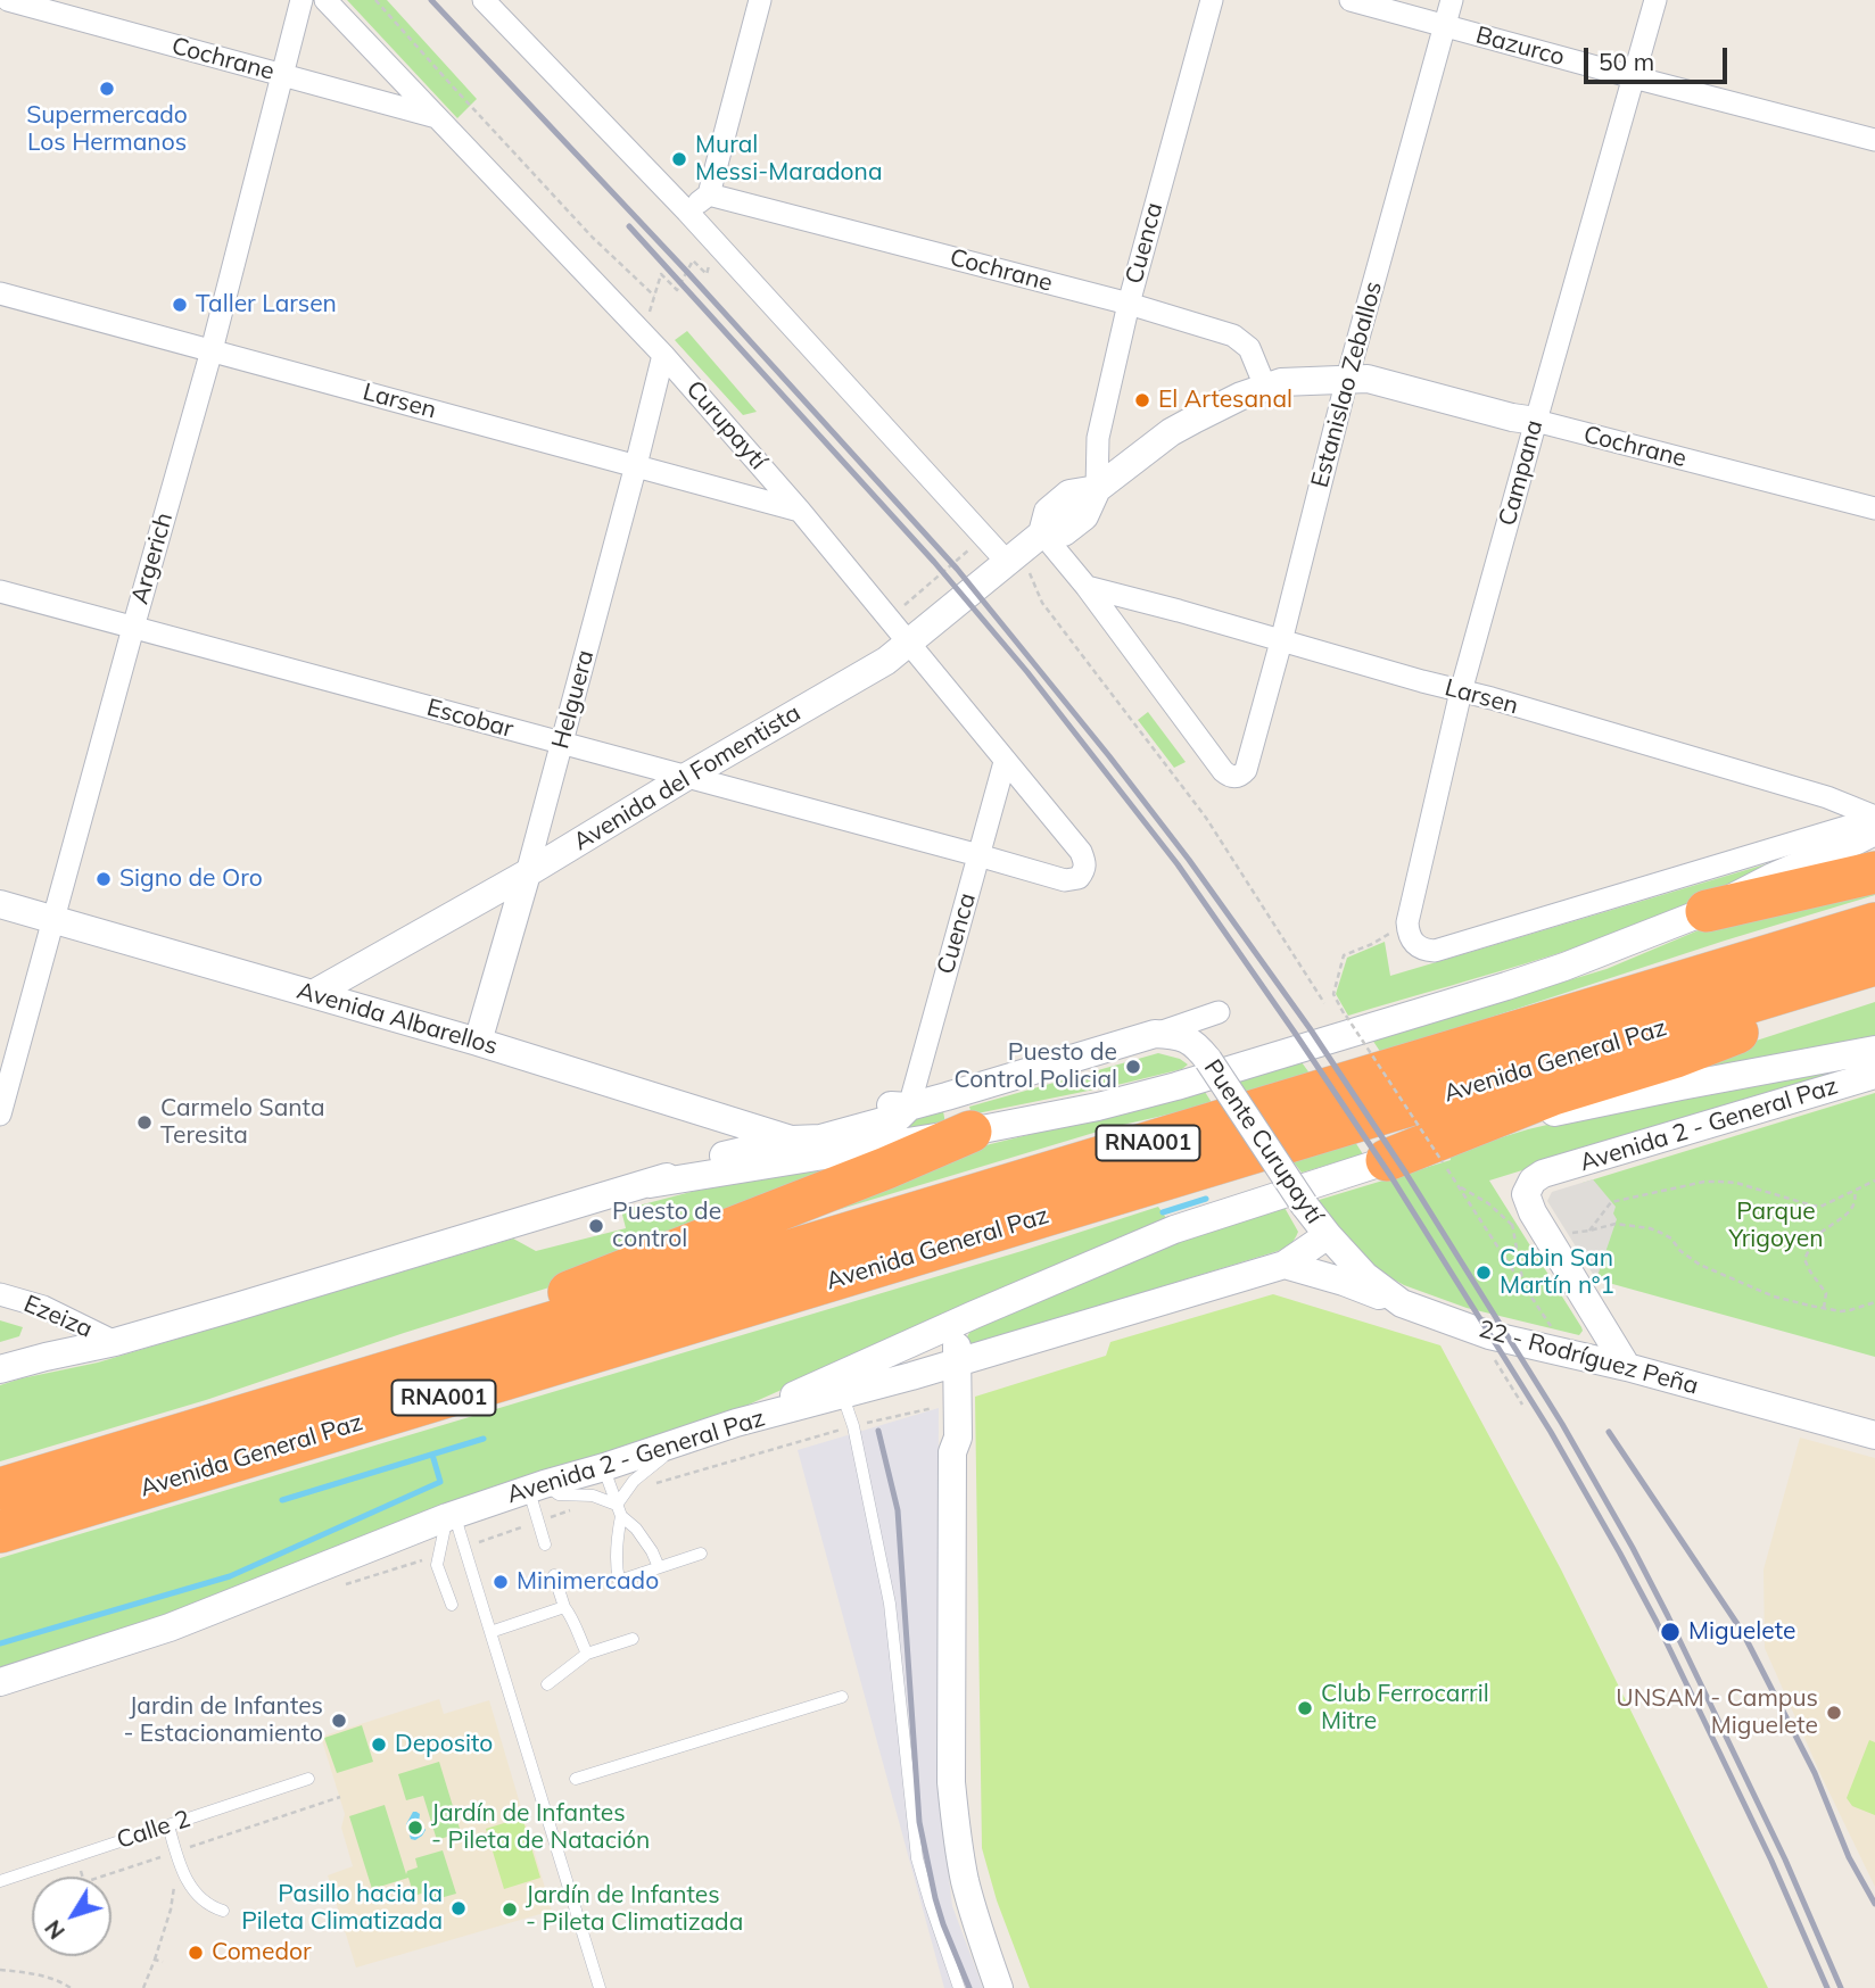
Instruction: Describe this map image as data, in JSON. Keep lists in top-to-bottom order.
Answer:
{
  "streets": {
    "highway": ["Avenida General Paz", "RNA001"],
    "street": [
      "Bazurco",
      "Cochrane",
      "Cuenca",
      "Estanislao Zeballos",
      "Larsen",
      "Curupaytí",
      "Campana",
      "Argerich",
      "Helguera",
      "Escobar",
      "Avenida del Fomentista",
      "Avenida Albarellos",
      "Avenida 2 - General Paz",
      "Puente Curupaytí",
      "Ezeiza",
      "22 - Rodríguez Peña"
    ],
    "lane": ["Calle 2"]
  },
  "crossings": [
    ["Bazurco", "Estanislao Zeballos"],
    ["Bazurco", "Campana"],
    ["Cochrane", "Cuenca"],
    ["Cochrane", "Estanislao Zeballos"],
    ["Cochrane", "Curupaytí"],
    ["Cochrane", "Campana"],
    ["Cochrane", "Argerich"],
    ["Cochrane", "Avenida del Fomentista"],
    ["Cuenca", "Curupaytí"],
    ["Cuenca", "Escobar"],
    ["Cuenca", "Avenida del Fomentista"],
    ["Estanislao Zeballos", "Larsen"],
    ["Estanislao Zeballos", "Avenida del Fomentista"],
    ["Larsen", "Curupaytí"],
    ["Larsen", "Campana"],
    ["Larsen", "Argerich"],
    ["Larsen", "Helguera"],
    ["Curupaytí", "Helguera"],
    ["Curupaytí", "Escobar"],
    ["Curupaytí", "Avenida del Fomentista"],
    ["Argerich", "Escobar"],
    ["Argerich", "Avenida Albarellos"],
    ["Helguera", "Escobar"],
    ["Helguera", "Avenida del Fomentista"],
    ["Helguera", "Avenida Albarellos"],
    ["Escobar", "Avenida del Fomentista"],
    ["Avenida del Fomentista", "Avenida Albarellos"],
    ["Avenida General Paz", "Avenida 2 - General Paz"],
    ["Avenida 2 - General Paz", "22 - Rodríguez Peña"],
    ["Puente Curupaytí", "22 - Rodríguez Peña"]
  ],
  "parks": ["Parque Yrigoyen"],
  "places": [
    "Supermercado Los Hermanos",
    "Mural Messi-Maradona",
    "Taller Larsen",
    "El Artesanal",
    "Signo de Oro",
    "Puesto de Control Policial",
    "Carmelo Santa Teresita",
    "Puesto de control",
    "Cabin San Martín n°1",
    "Minimercado",
    "Miguelete",
    "Club Ferrocarril Mitre",
    "UNSAM - Campus Miguelete",
    "Jardin de Infantes - Estacionamiento",
    "Deposito",
    "Jardín de Infantes - Pileta de Natación",
    "Pasillo hacia la Pileta Climatizada",
    "Jardín de Infantes - Pileta Climatizada",
    "Comedor"
  ],
  "scale_bar": "50 m",
  "north": "bottom left"
}
